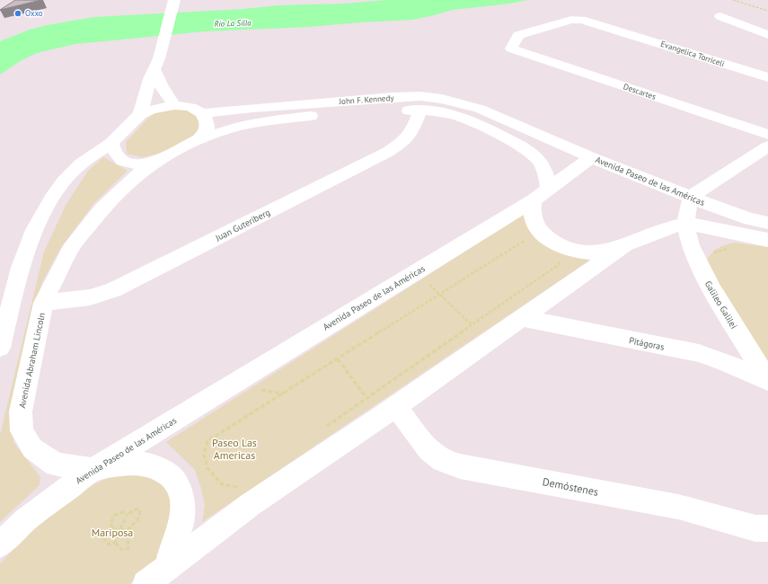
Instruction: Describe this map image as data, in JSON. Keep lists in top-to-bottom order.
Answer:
{
  "streets": {
    "street": [
      "Evangelica Torriceli",
      "Descartes",
      "John F. Kennedy",
      "Avenida Paseo de las Américas",
      "Juan Guteriberg",
      "Galileo Galilei",
      "Pitágoras",
      "Avenida Abraham Lincoln",
      "Demóstenes"
    ]
  },
  "crossings": [
    ["Evangelica Torriceli", "Descartes"],
    ["John F. Kennedy", "Avenida Paseo de las Américas"],
    ["John F. Kennedy", "Juan Guteriberg"],
    ["John F. Kennedy", "Avenida Abraham Lincoln"],
    ["Avenida Paseo de las Américas", "Avenida Abraham Lincoln"],
    ["Juan Guteriberg", "Avenida Abraham Lincoln"],
    ["Galileo Galilei", "Pitágoras"]
  ],
  "water": ["Río La Silla"],
  "parks": ["Paseo Las Americas", "Mariposa"],
  "places": ["Oxxo"]
}
